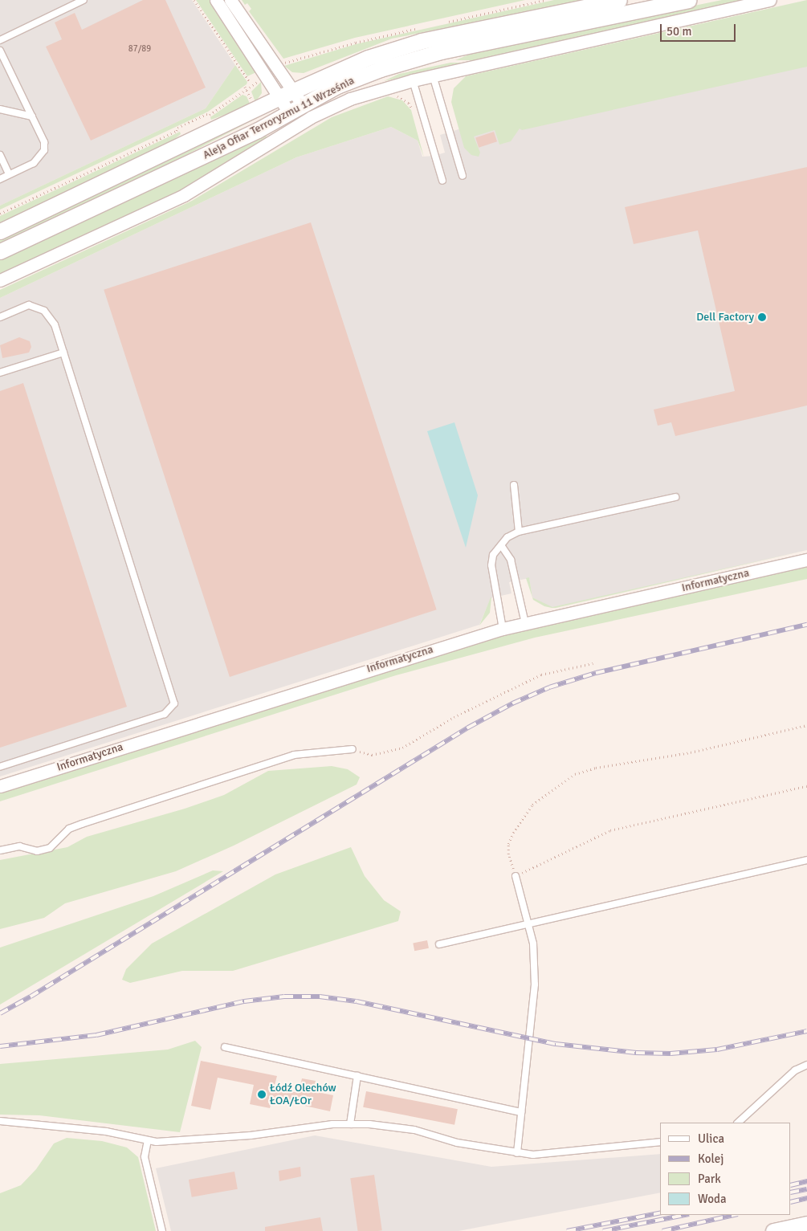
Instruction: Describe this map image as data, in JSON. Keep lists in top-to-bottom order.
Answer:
{
  "streets": {
    "street": ["Aleja Ofiar Terroryzmu 11 Września", "Informatyczna"]
  },
  "places": ["Dell Factory", "Łódź Olechów ŁOA/ŁOr"],
  "house_numbers": ["87/89"],
  "legend": [
    "Ulica",
    "Kolej",
    "Park",
    "Woda"
  ],
  "scale_bar": "50 m"
}
